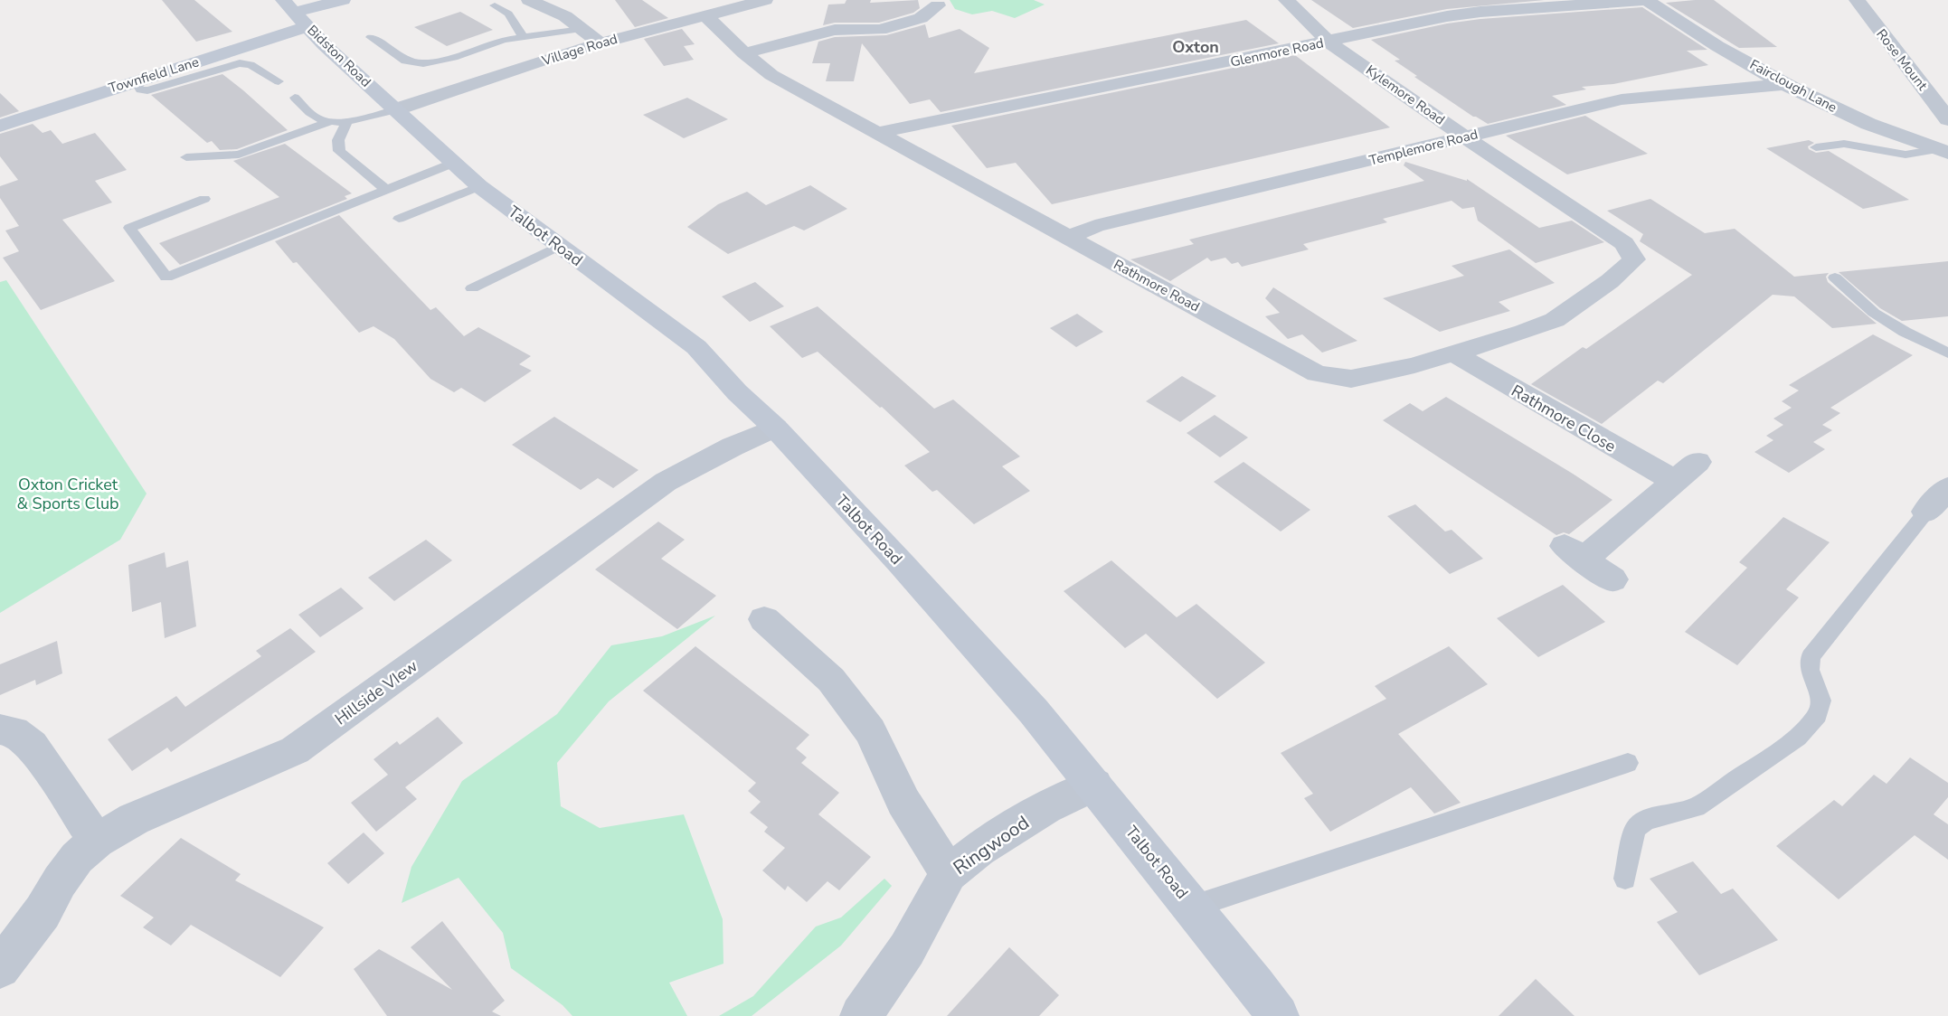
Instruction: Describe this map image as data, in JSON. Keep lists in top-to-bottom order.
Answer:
{
  "streets": {
    "main road": ["Bidston Road", "Townfield Lane", "Talbot Road"],
    "street": [
      "Village Road",
      "Glenmore Road",
      "Rose Mount",
      "Fairclough Lane",
      "Kylemore Road",
      "Templemore Road",
      "Rathmore Road",
      "Rathmore Close",
      "Hillside VIew",
      "Ringwood"
    ]
  },
  "crossings": [
    ["Village Road", "Bidston Road"],
    ["Village Road", "Talbot Road"],
    ["Village Road", "Rathmore Road"],
    ["Glenmore Road", "Fairclough Lane"],
    ["Glenmore Road", "Kylemore Road"],
    ["Glenmore Road", "Rathmore Road"],
    ["Bidston Road", "Townfield Lane"],
    ["Bidston Road", "Talbot Road"],
    ["Fairclough Lane", "Templemore Road"],
    ["Kylemore Road", "Templemore Road"],
    ["Kylemore Road", "Rathmore Road"],
    ["Templemore Road", "Rathmore Road"],
    ["Talbot Road", "Hillside VIew"],
    ["Talbot Road", "Ringwood"],
    ["Rathmore Road", "Rathmore Close"]
  ],
  "districts": ["Oxton"],
  "parks": ["Oxton Cricket & Sports Club"]
}
